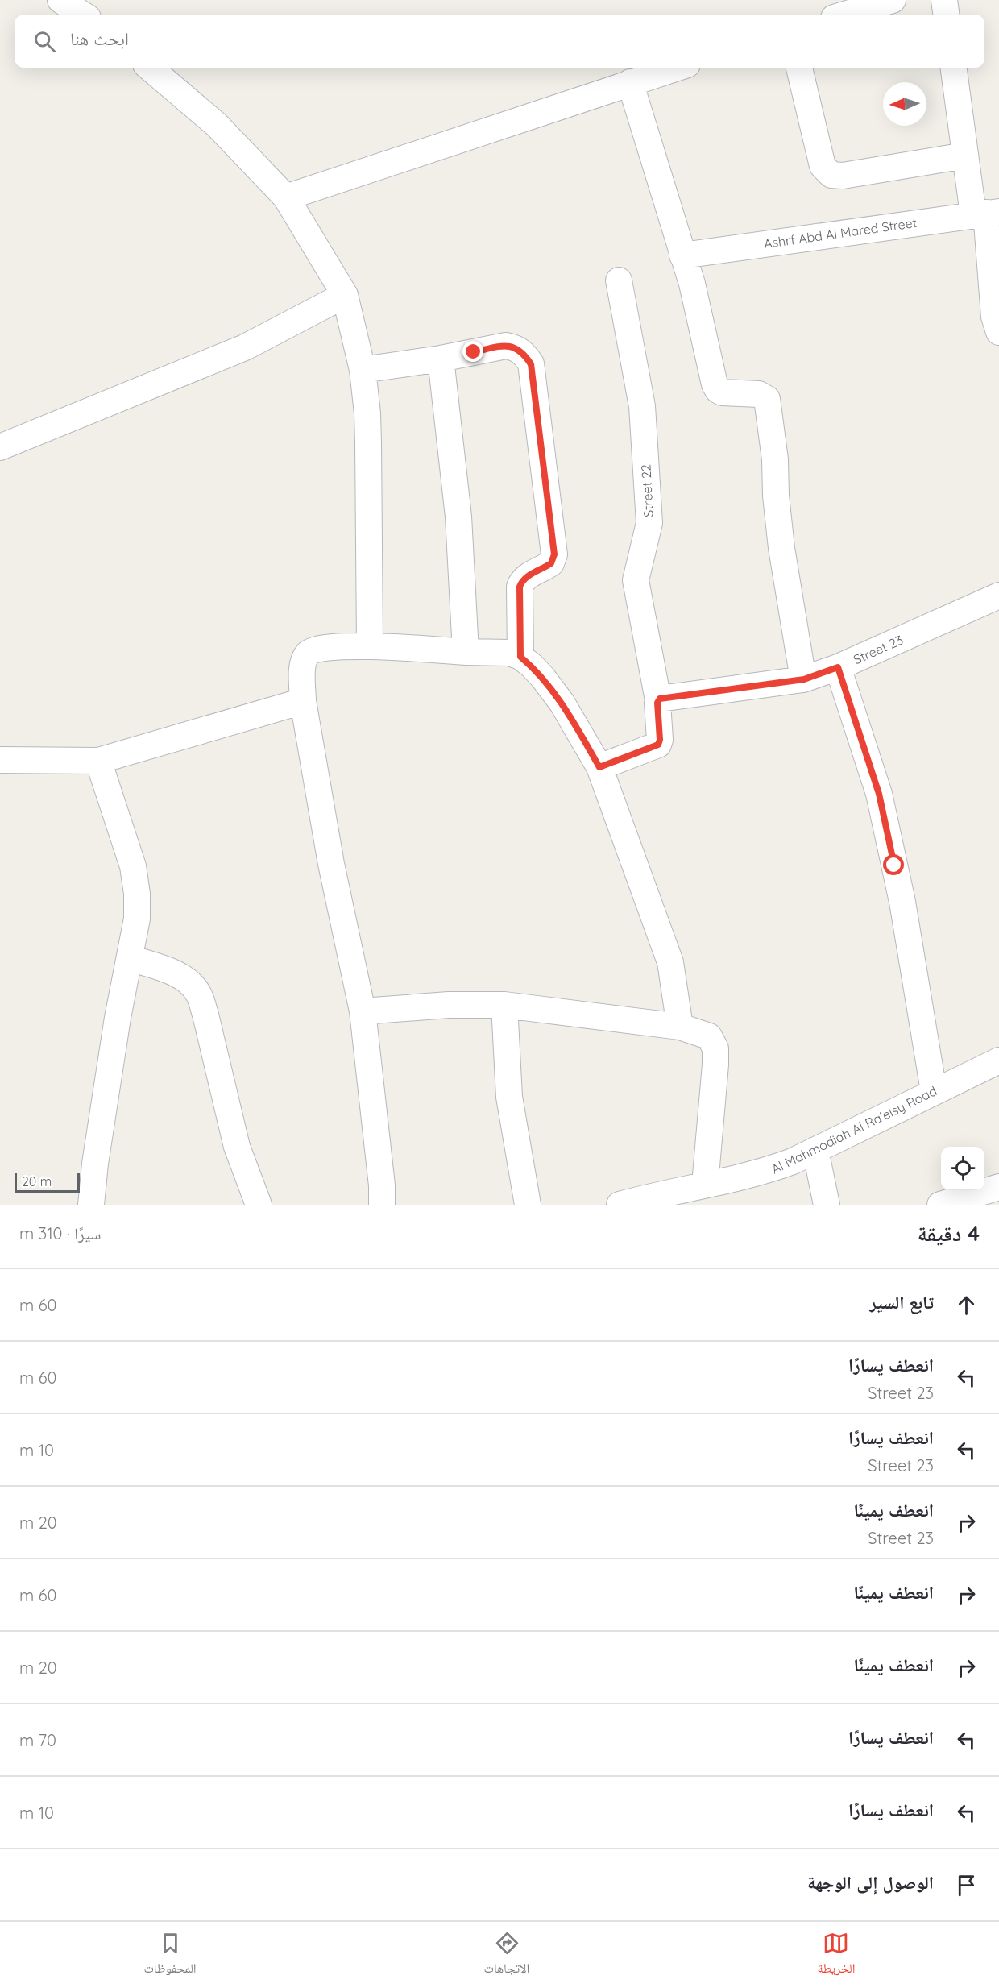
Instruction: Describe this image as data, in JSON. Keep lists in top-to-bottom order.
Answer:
{
  "streets": {
    "street": [
      "Ashrf Abd Al Mared Street",
      "Street 22",
      "Street 23",
      "Al Mahmodiah Al Ra'eisy Road"
    ]
  },
  "crossings": [
    ["Street 22", "Street 23"]
  ],
  "scale_bar": "20 m",
  "north": "left",
  "page": {
    "search": "ابحث هنا",
    "scale": "20 m",
    "heading": ["4 دقيقة", "سيرًا · 310 m"],
    "list": [
      ["تابع السير", "60 m"],
      ["انعطف يسارًا", "Street 23", "60 m"],
      ["انعطف يسارًا", "Street 23", "10 m"],
      ["انعطف يمينًا", "Street 23", "20 m"],
      ["انعطف يمينًا", "60 m"],
      ["انعطف يمينًا", "20 m"],
      ["انعطف يسارًا", "70 m"],
      ["انعطف يسارًا", "10 m"],
      "الوصول إلى الوجهة"
    ],
    "nav": ["الخريطة", "الاتجاهات", "المحفوظات"]
  }
}
